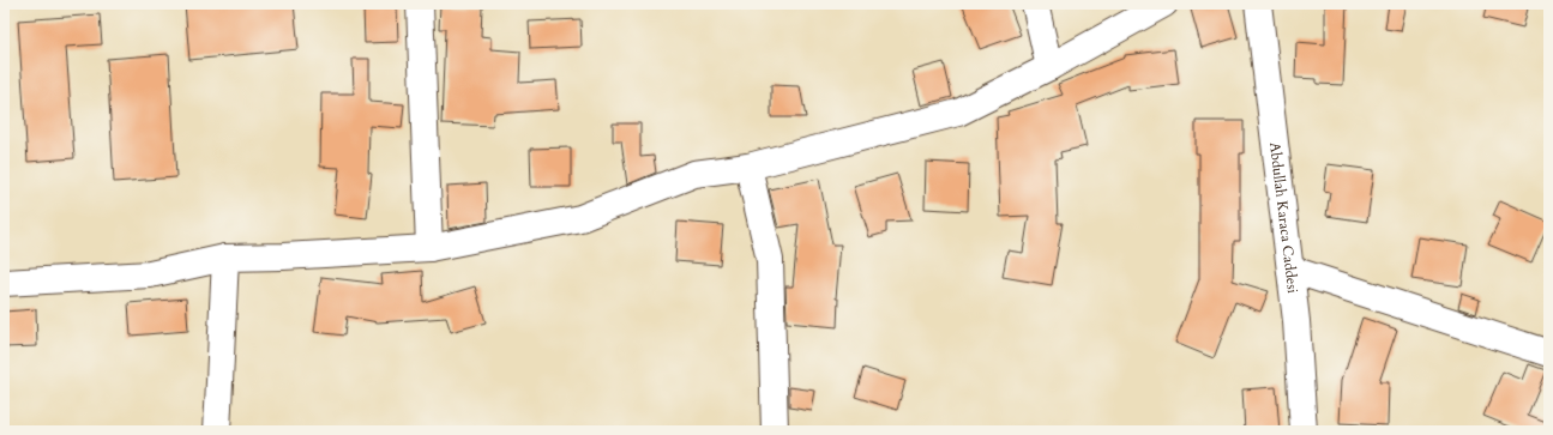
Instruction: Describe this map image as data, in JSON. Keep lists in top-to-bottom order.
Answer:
{
  "streets": {
    "street": ["Abdullah Karaca Caddesi"]
  }
}
